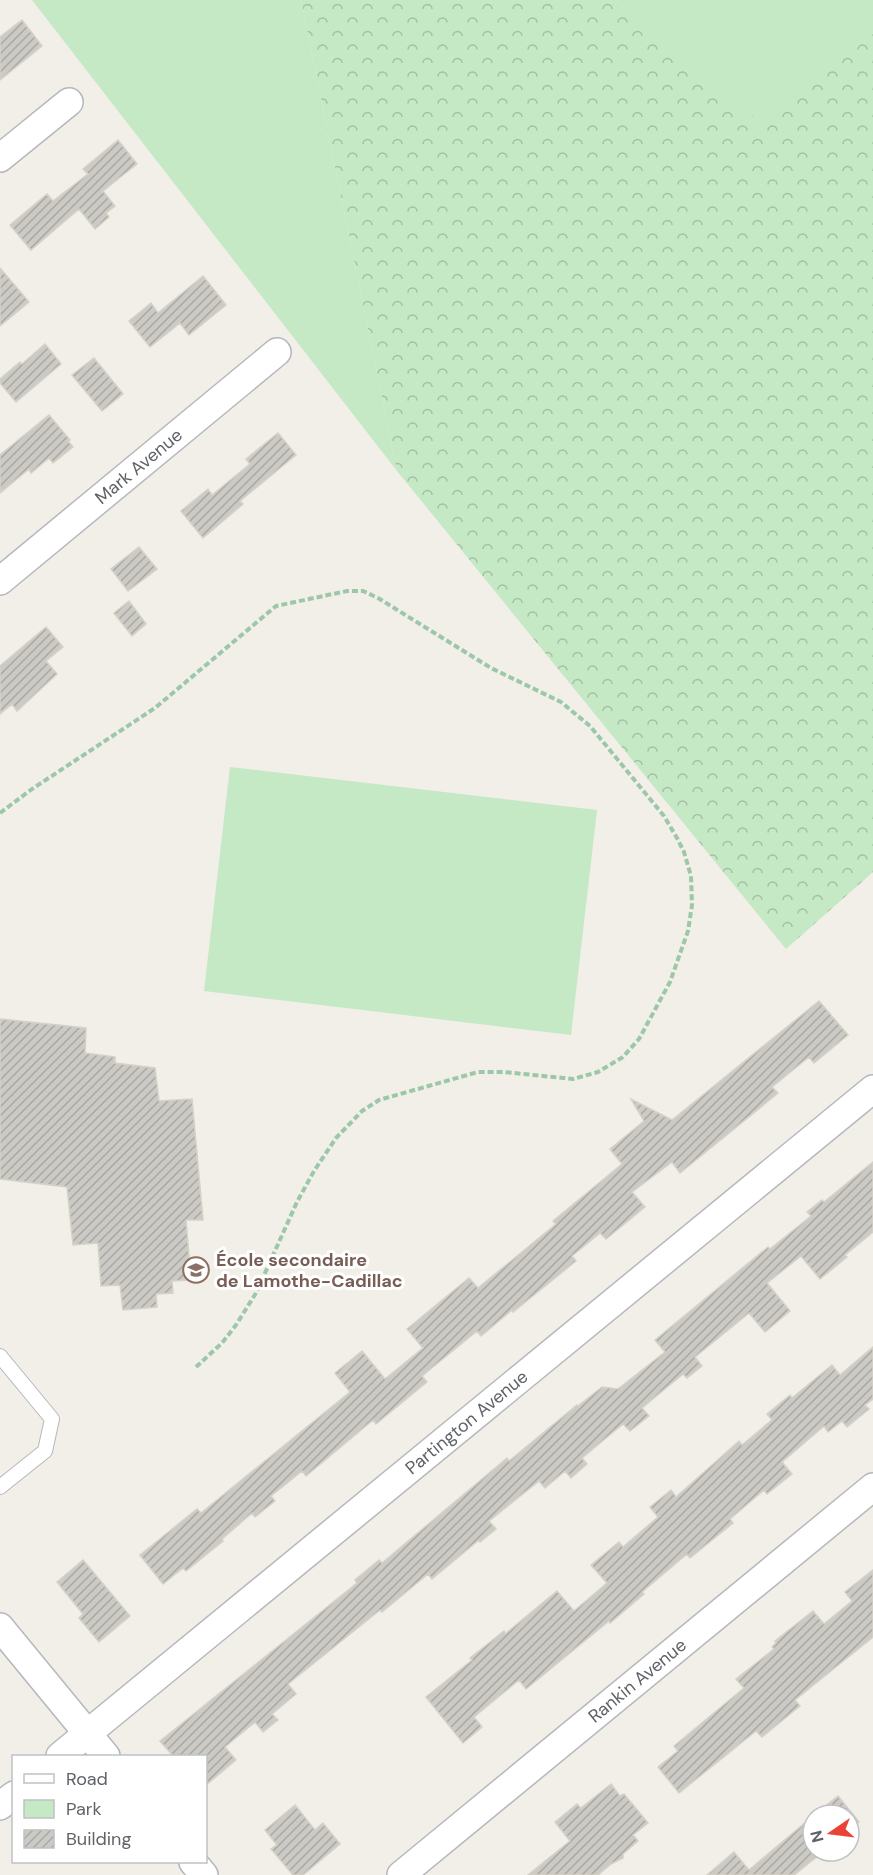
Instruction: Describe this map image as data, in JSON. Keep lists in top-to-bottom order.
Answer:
{
  "streets": {
    "street": ["Mark Avenue", "Partington Avenue", "Rankin Avenue"]
  },
  "places": {
    "school or university": ["École secondaire de Lamothe-Cadillac"]
  },
  "legend": ["Road", "Park", "Building"],
  "north": "left"
}
